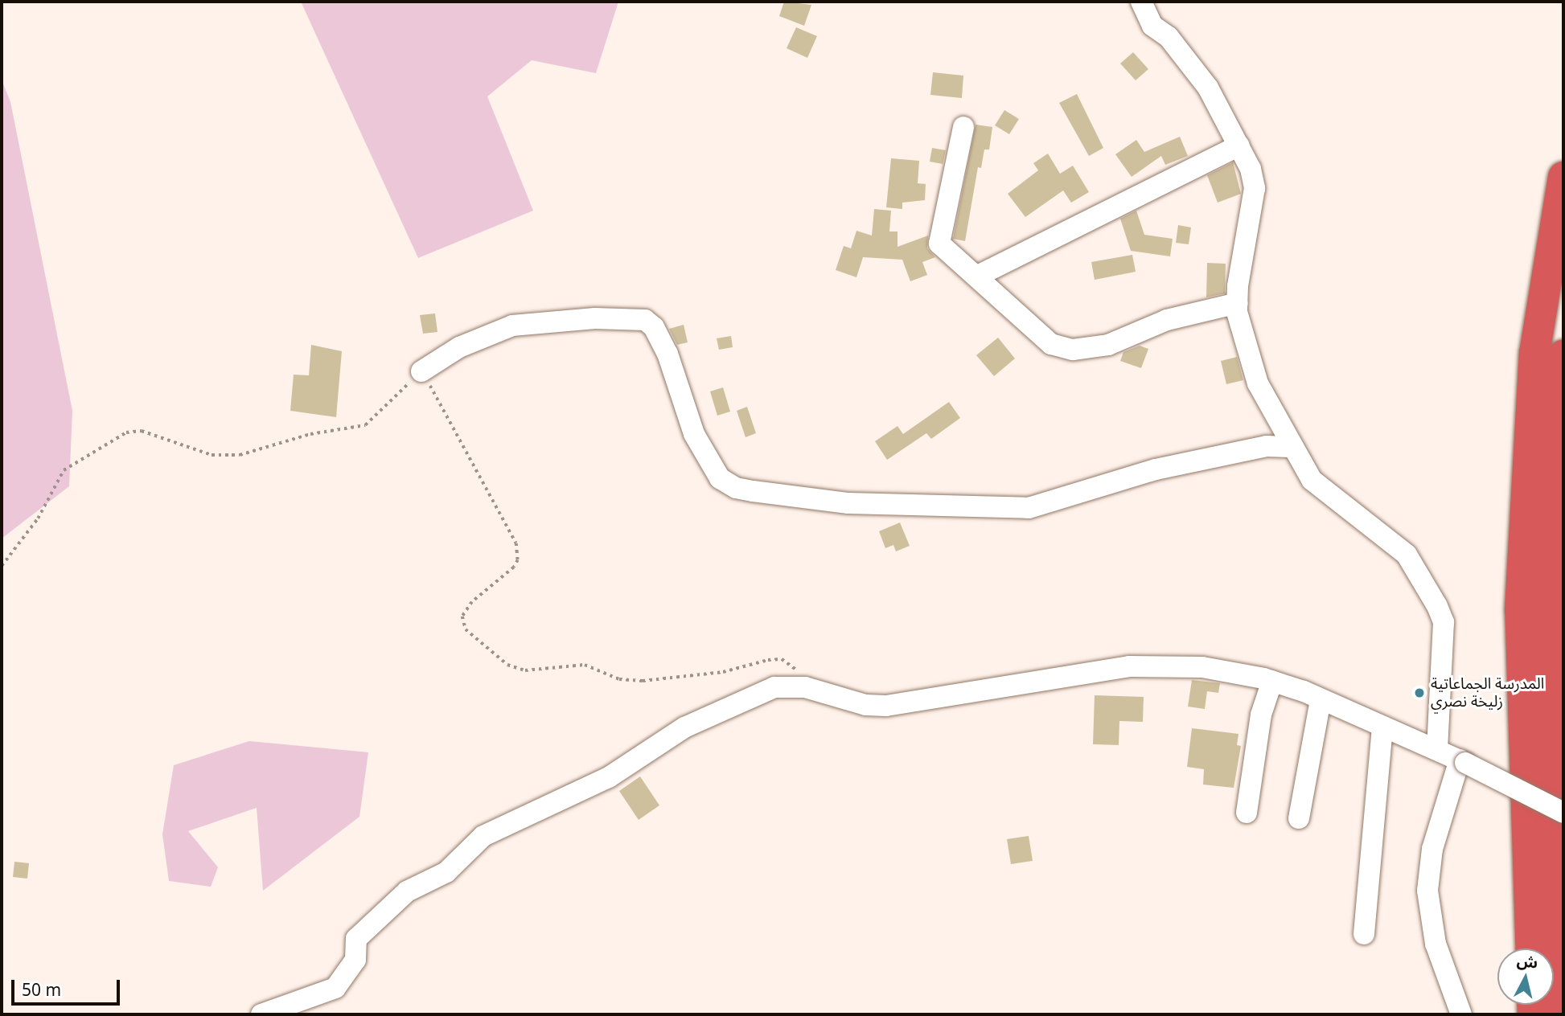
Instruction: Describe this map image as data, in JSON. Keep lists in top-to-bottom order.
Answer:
{
  "places": ["المدرسة الجماعاتية زليخة نصري"],
  "scale_bar": "50 m",
  "north": "top"
}
